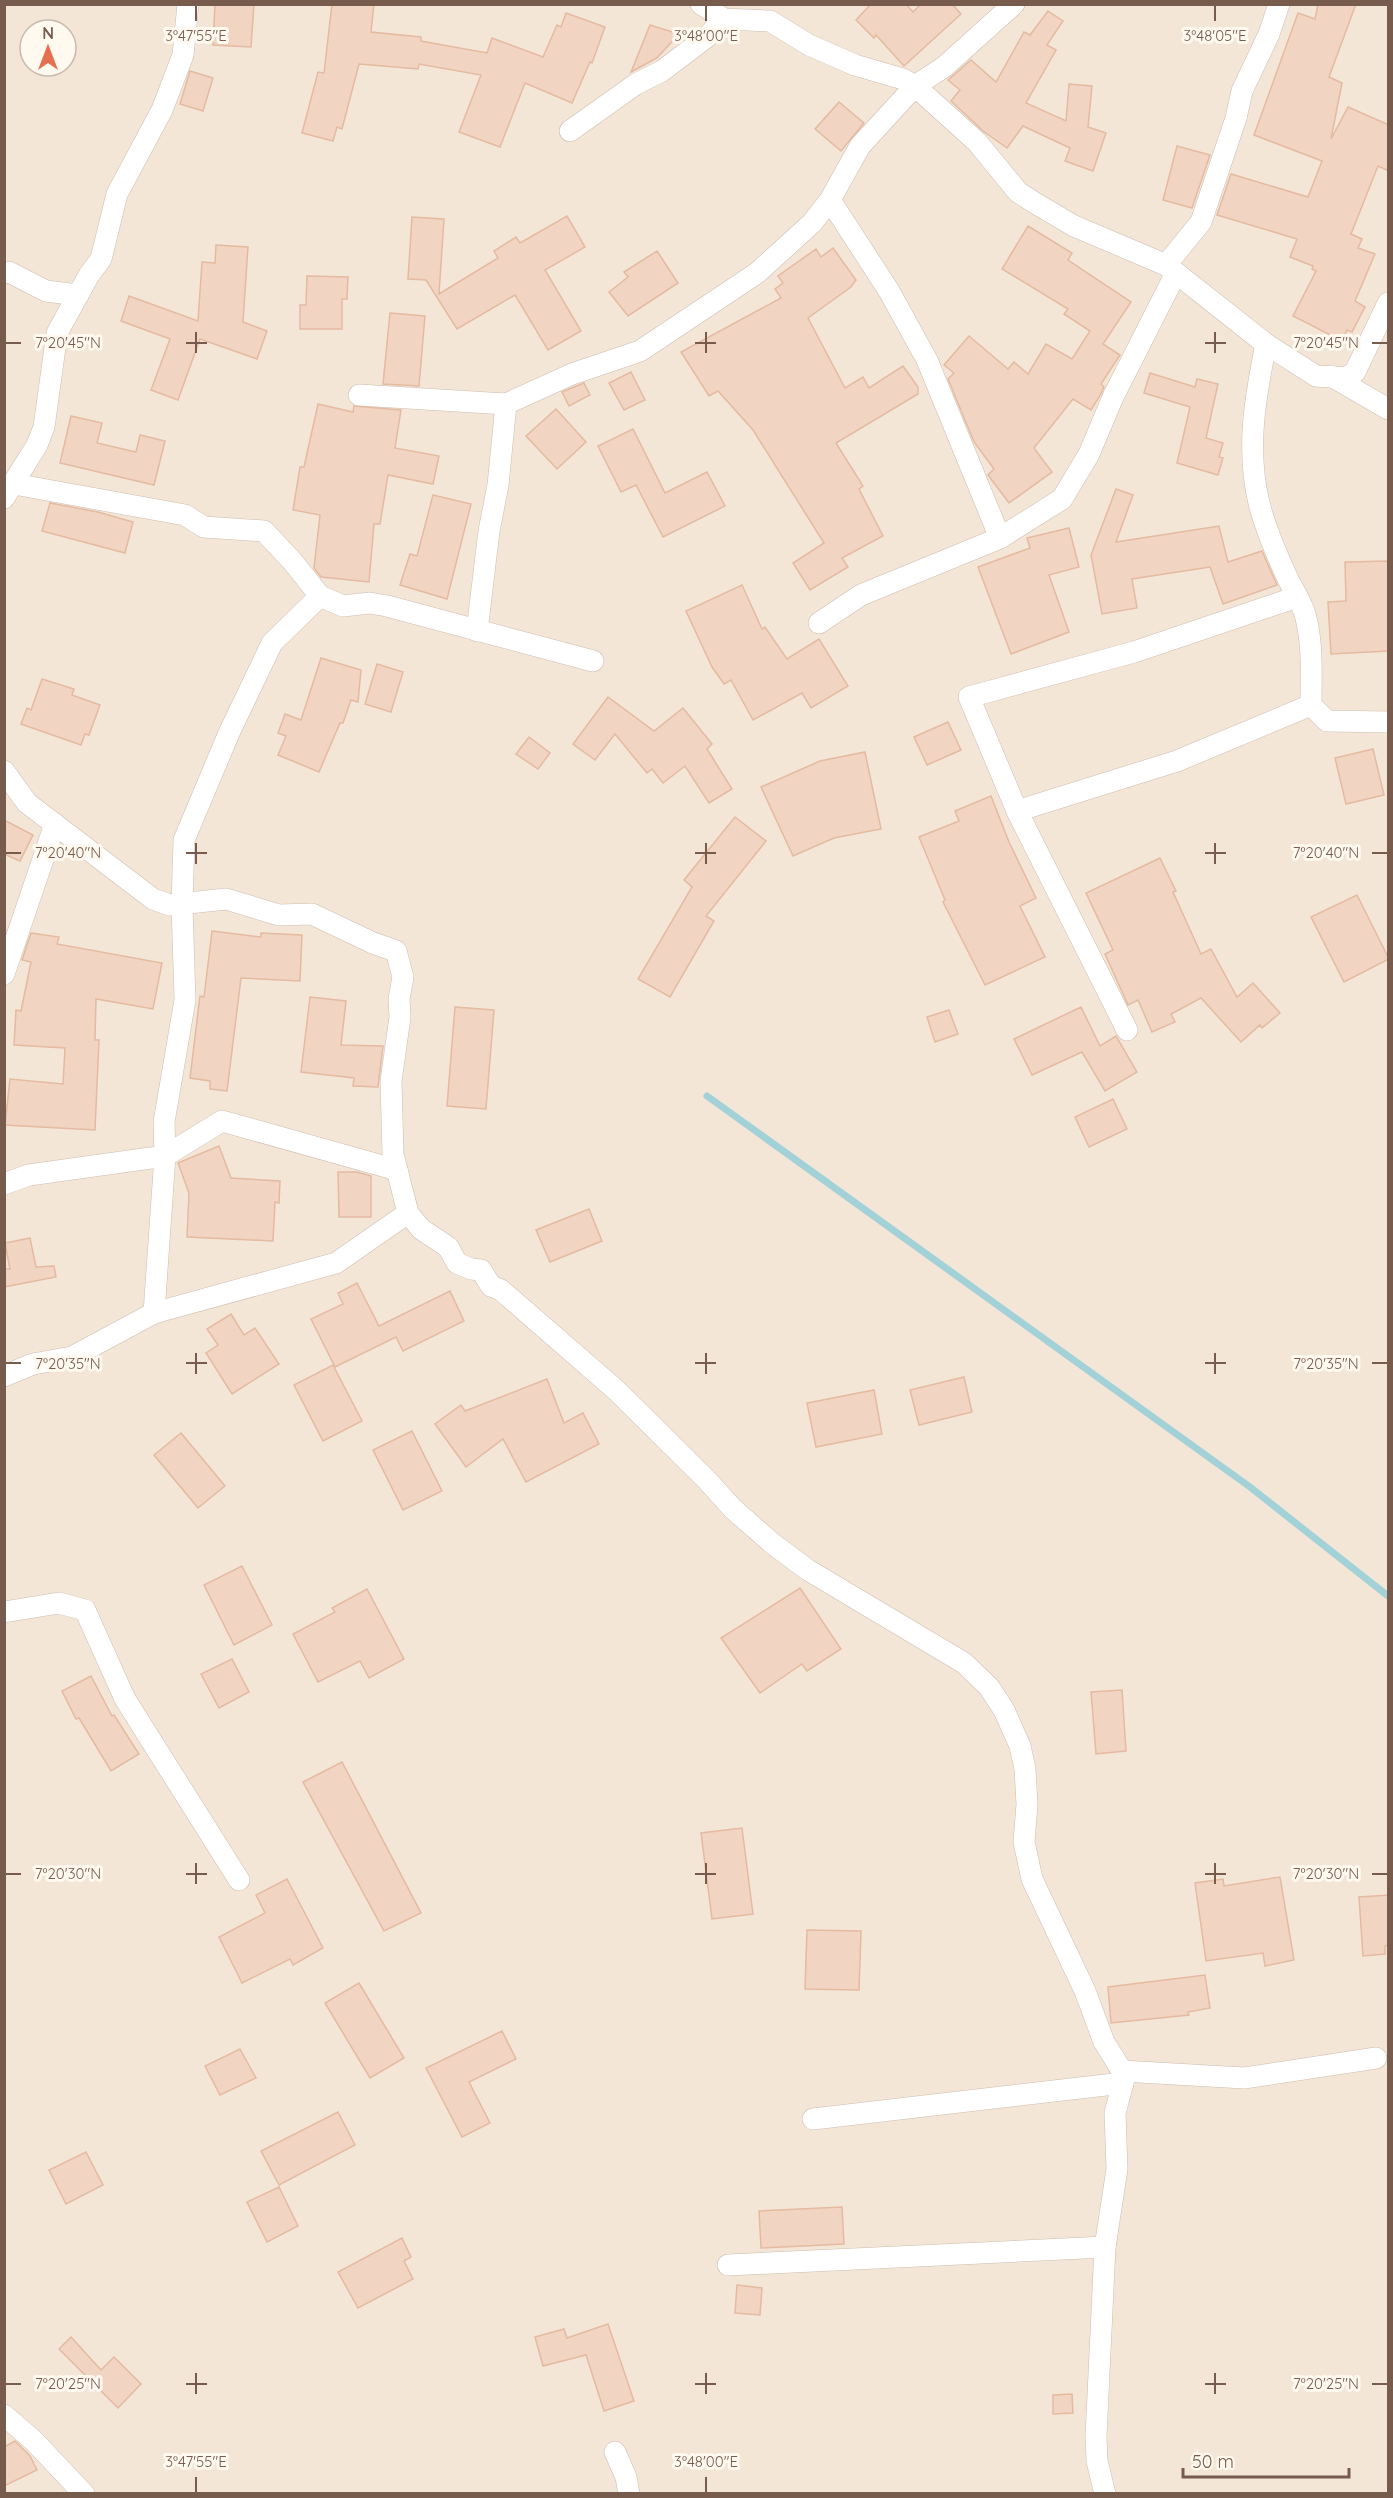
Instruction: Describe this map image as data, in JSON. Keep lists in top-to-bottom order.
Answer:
{
  "scale_bar": "50 m",
  "north": "top",
  "coordinates": [
    "3°47'55\"E",
    "3°48'00\"E",
    "3°48'05\"E",
    "7°20'45\"N",
    "7°20'40\"N",
    "7°20'35\"N",
    "7°20'30\"N",
    "7°20'25\"N"
  ]
}
